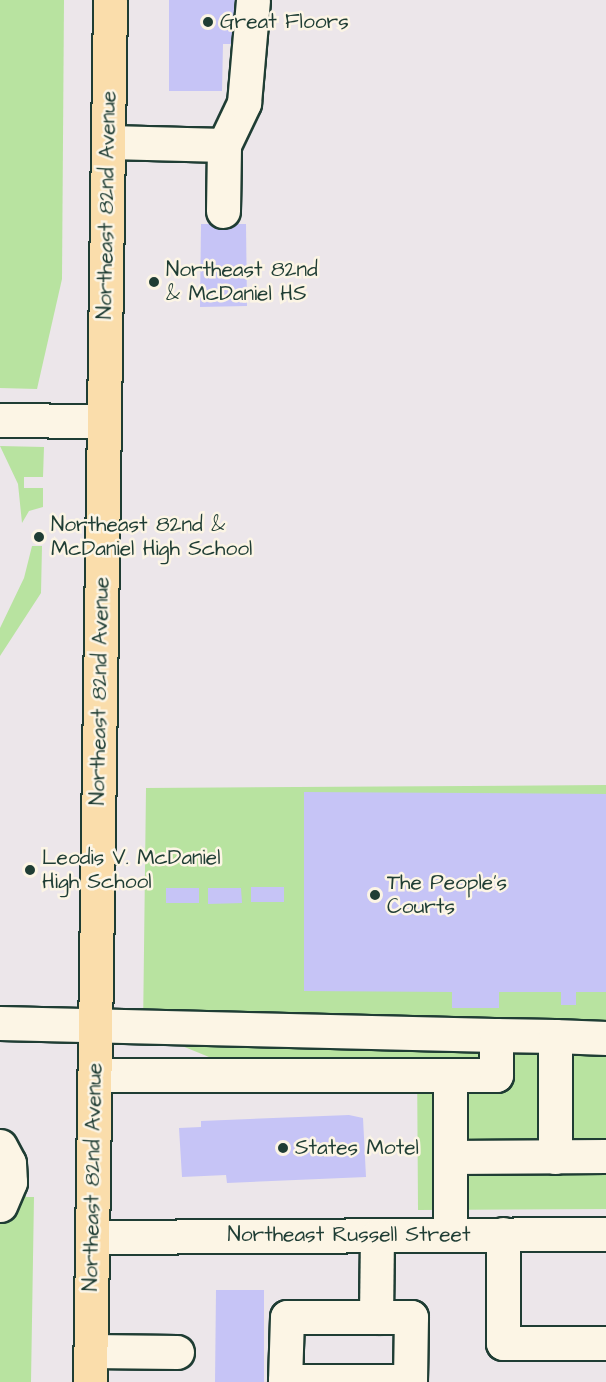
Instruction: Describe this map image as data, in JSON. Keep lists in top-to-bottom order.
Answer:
{
  "streets": {
    "main road": ["Northeast 82nd Avenue"],
    "street": ["Northeast Russell Street"]
  },
  "crossings": [
    ["Northeast 82nd Avenue", "Northeast Russell Street"]
  ],
  "places": [
    "Great Floors",
    "Northeast 82nd & McDaniel HS",
    "Northeast 82nd & McDaniel High School",
    "Leodis V. McDaniel High School",
    "The People's Courts",
    "States Motel"
  ]
}
